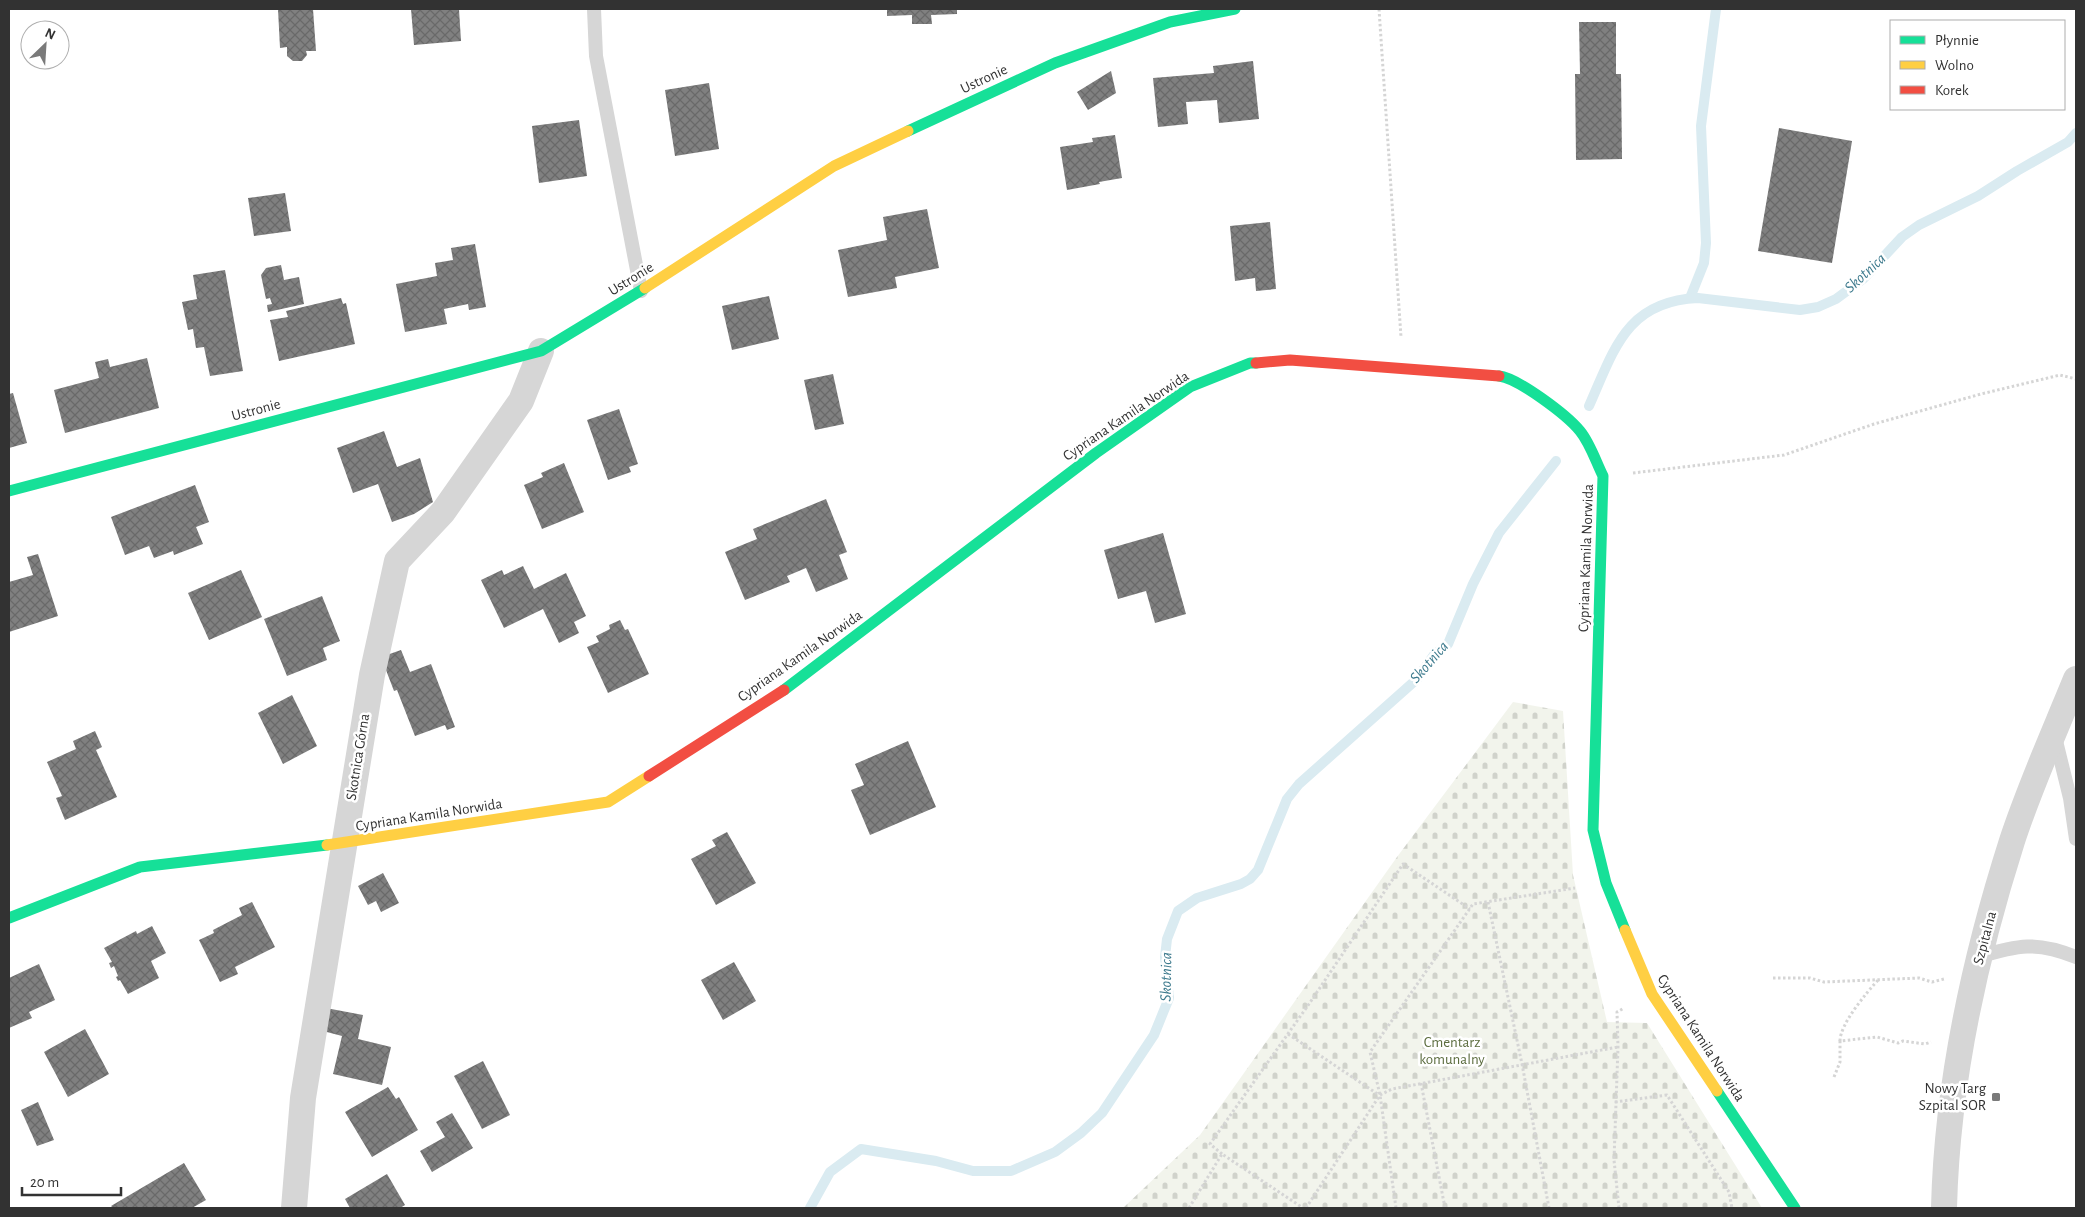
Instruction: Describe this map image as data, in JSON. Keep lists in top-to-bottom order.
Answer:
{
  "streets": {
    "street": [
      "Ustronie",
      "Cypriana Kamila Norwida",
      "Skotnica Górna",
      "Szpitalna"
    ]
  },
  "crossings": [
    ["Ustronie", "Skotnica Górna"],
    ["Cypriana Kamila Norwida", "Skotnica Górna"]
  ],
  "water": ["Skotnica"],
  "parks": ["Cmentarz komunalny"],
  "places": {
    "transit": ["Nowy Targ Szpital SOR"]
  },
  "legend": ["Płynnie", "Wolno", "Korek"],
  "scale_bar": "20 m",
  "north": "top right"
}
